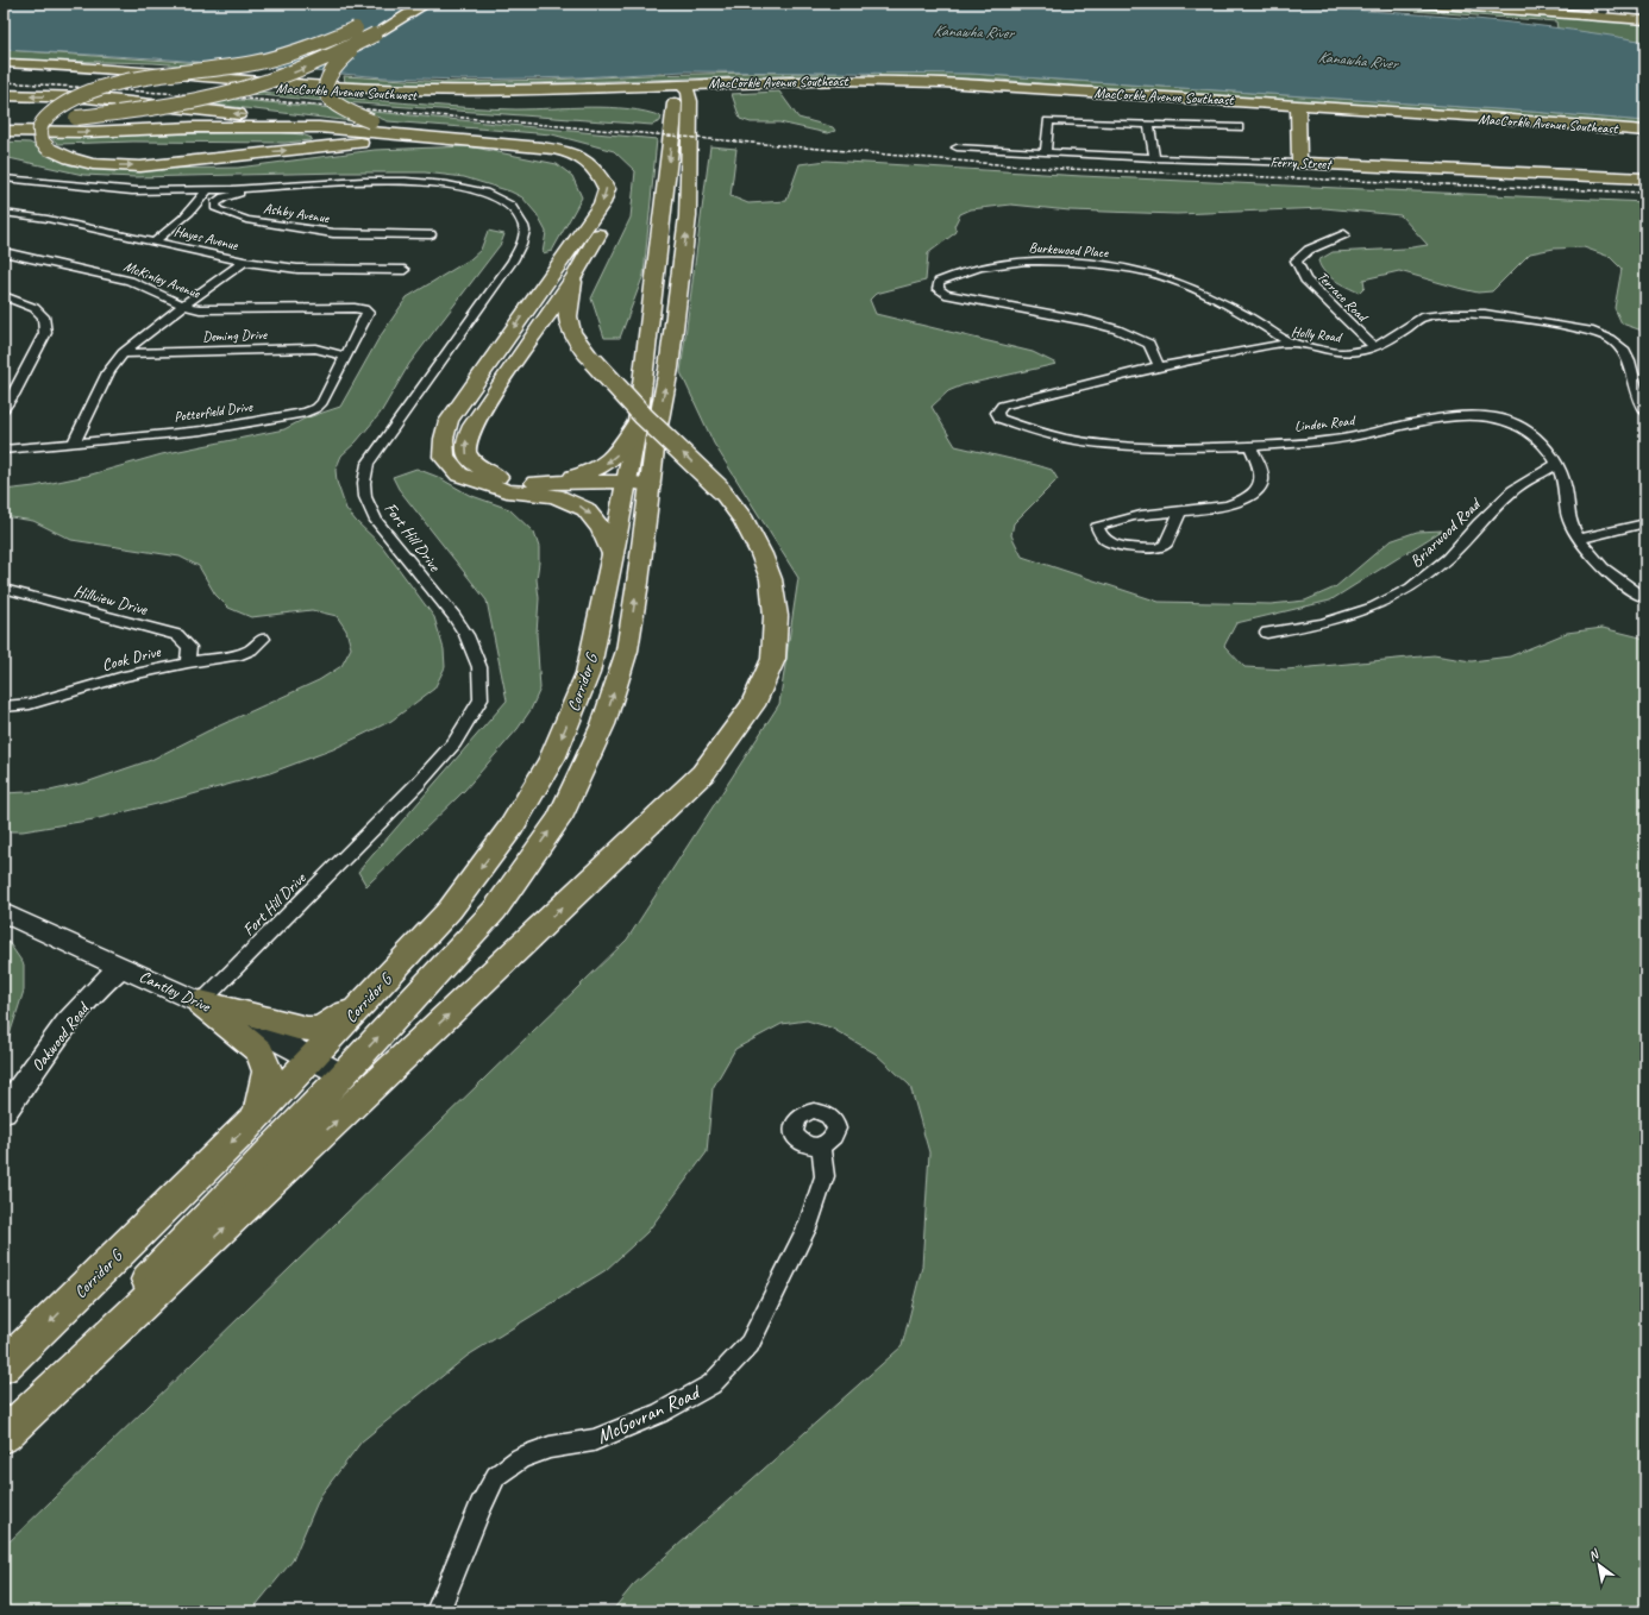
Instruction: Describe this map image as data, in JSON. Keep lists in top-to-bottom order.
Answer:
{
  "streets": {
    "highway": ["Corridor G"],
    "main road": ["MacCorkle Avenue Southeast", "MacCorkle Avenue Southwest", "Ferry Street"],
    "street": [
      "Ashby Avenue",
      "Hayes Avenue",
      "Burkewood Place",
      "McKinley Avenue",
      "Terrace Road",
      "Holly Road",
      "Deming Drive",
      "Potterfield Drive",
      "Linden Road",
      "Briarwood Road",
      "Fort Hill Drive",
      "Hillview Drive",
      "Cook Drive",
      "Cantley Drive",
      "Oakwood Road",
      "McGovran Road"
    ]
  },
  "crossings": [
    ["MacCorkle Avenue Southeast", "MacCorkle Avenue Southwest"],
    ["Ashby Avenue", "Fort Hill Drive"],
    ["Burkewood Place", "Holly Road"],
    ["McKinley Avenue", "Potterfield Drive"],
    ["Terrace Road", "Holly Road"],
    ["Holly Road", "Linden Road"],
    ["Deming Drive", "Potterfield Drive"],
    ["Linden Road", "Briarwood Road"],
    ["Fort Hill Drive", "Cantley Drive"],
    ["Hillview Drive", "Cook Drive"],
    ["Corridor G", "Cantley Drive"],
    ["Cantley Drive", "Oakwood Road"]
  ],
  "one_way": ["Corridor G"],
  "water": ["Kanawha River"],
  "north": "top left"
}
